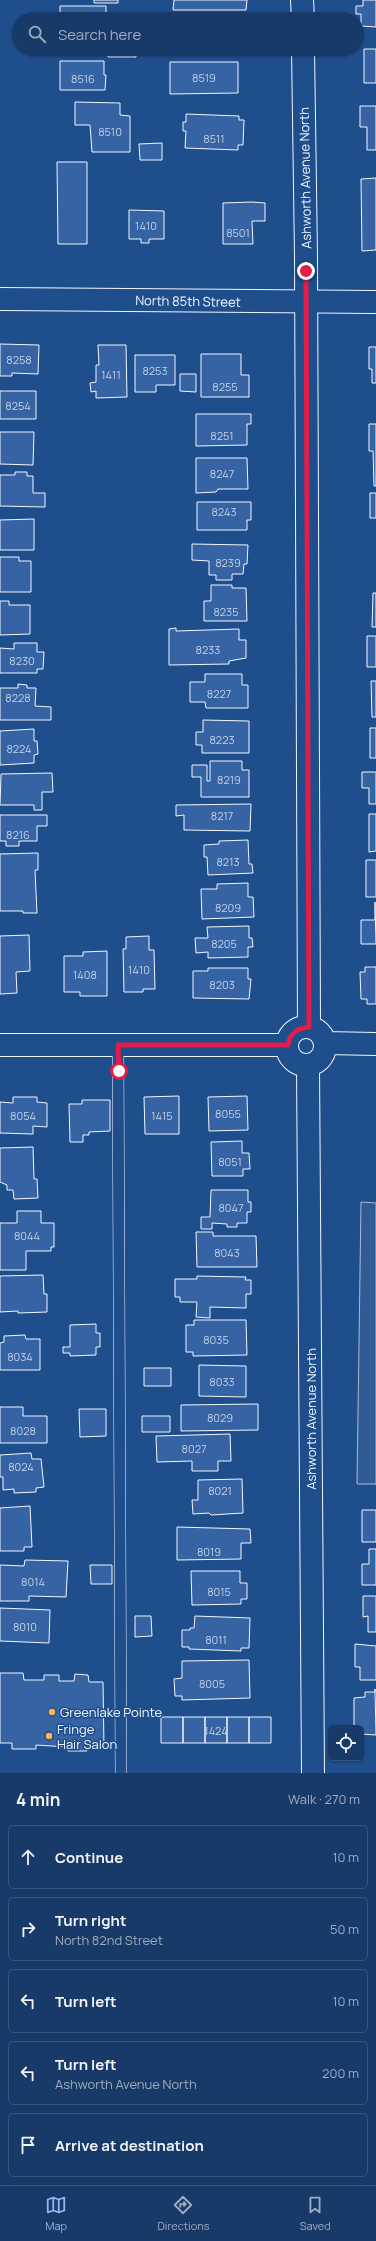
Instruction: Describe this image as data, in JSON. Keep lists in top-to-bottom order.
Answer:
{
  "streets": {
    "street": ["Ashworth Avenue North", "North 85th Street"]
  },
  "crossings": [
    ["Ashworth Avenue North", "North 85th Street"]
  ],
  "places": ["Greenlake Pointe", "Fringe Hair Salon"],
  "house_numbers": [
    "8519",
    "8516",
    "8510",
    "8511",
    "1410",
    "8501",
    "8258",
    "8253",
    "1411",
    "8255",
    "8254",
    "8251",
    "8247",
    "8243",
    "8239",
    "8235",
    "8233",
    "8230",
    "8227",
    "8228",
    "8223",
    "8224",
    "8219",
    "8217",
    "8216",
    "8213",
    "8209",
    "8205",
    "1410",
    "1408",
    "8203",
    "8055",
    "8054",
    "1415",
    "8051",
    "8047",
    "8044",
    "8043",
    "8035",
    "8034",
    "8033",
    "8029",
    "8028",
    "8027",
    "8024",
    "8021",
    "8019",
    "8014",
    "8015",
    "8010",
    "8011",
    "8005",
    "1424"
  ],
  "page": {
    "search": "Search here",
    "heading": ["4 min", "Walk · 270 m"],
    "list": [
      ["Continue", "10 m"],
      ["Turn right", "North 82nd Street", "50 m"],
      ["Turn left", "10 m"],
      ["Turn left", "Ashworth Avenue North", "200 m"],
      "Arrive at destination"
    ],
    "nav": ["Map", "Directions", "Saved"]
  }
}
